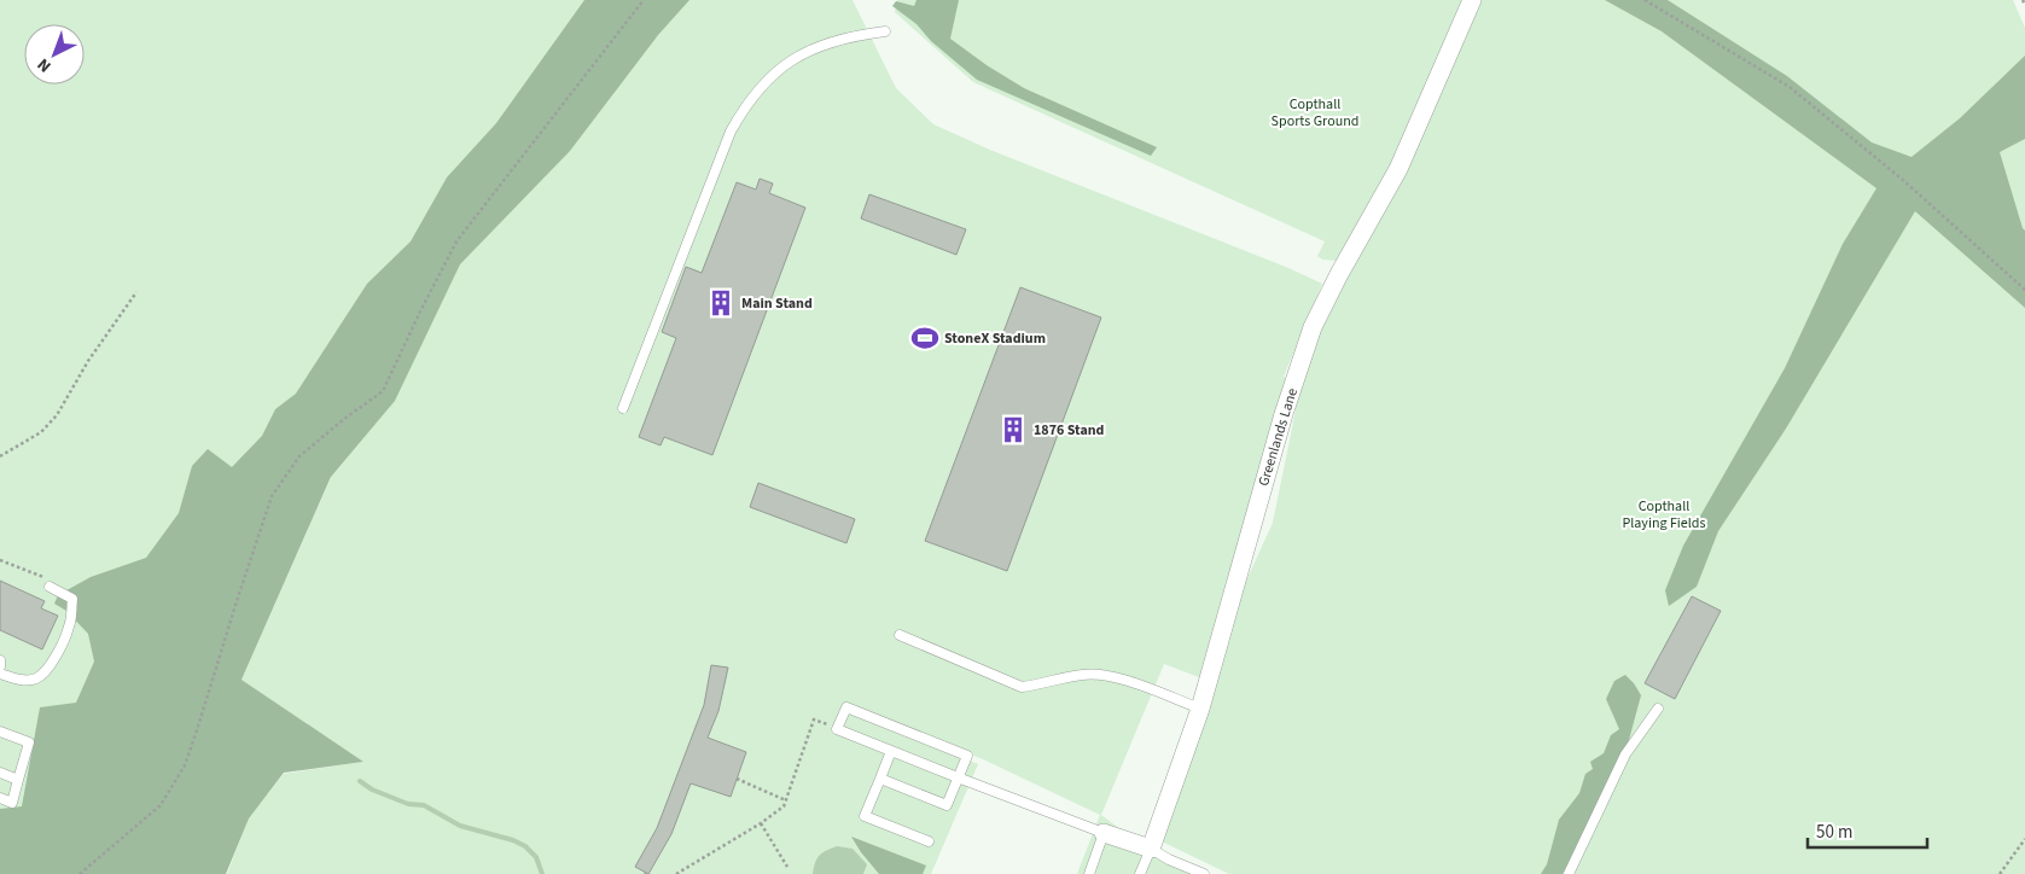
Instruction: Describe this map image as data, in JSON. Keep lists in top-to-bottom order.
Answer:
{
  "streets": {
    "street": ["Greenlands Lane"]
  },
  "parks": ["Copthall Sports Ground", "Copthall Playing Fields"],
  "places": {
    "building": ["Main Stand", "1876 Stand"],
    "sports": ["StoneX Stadium"]
  },
  "scale_bar": "50 m",
  "north": "bottom left"
}
